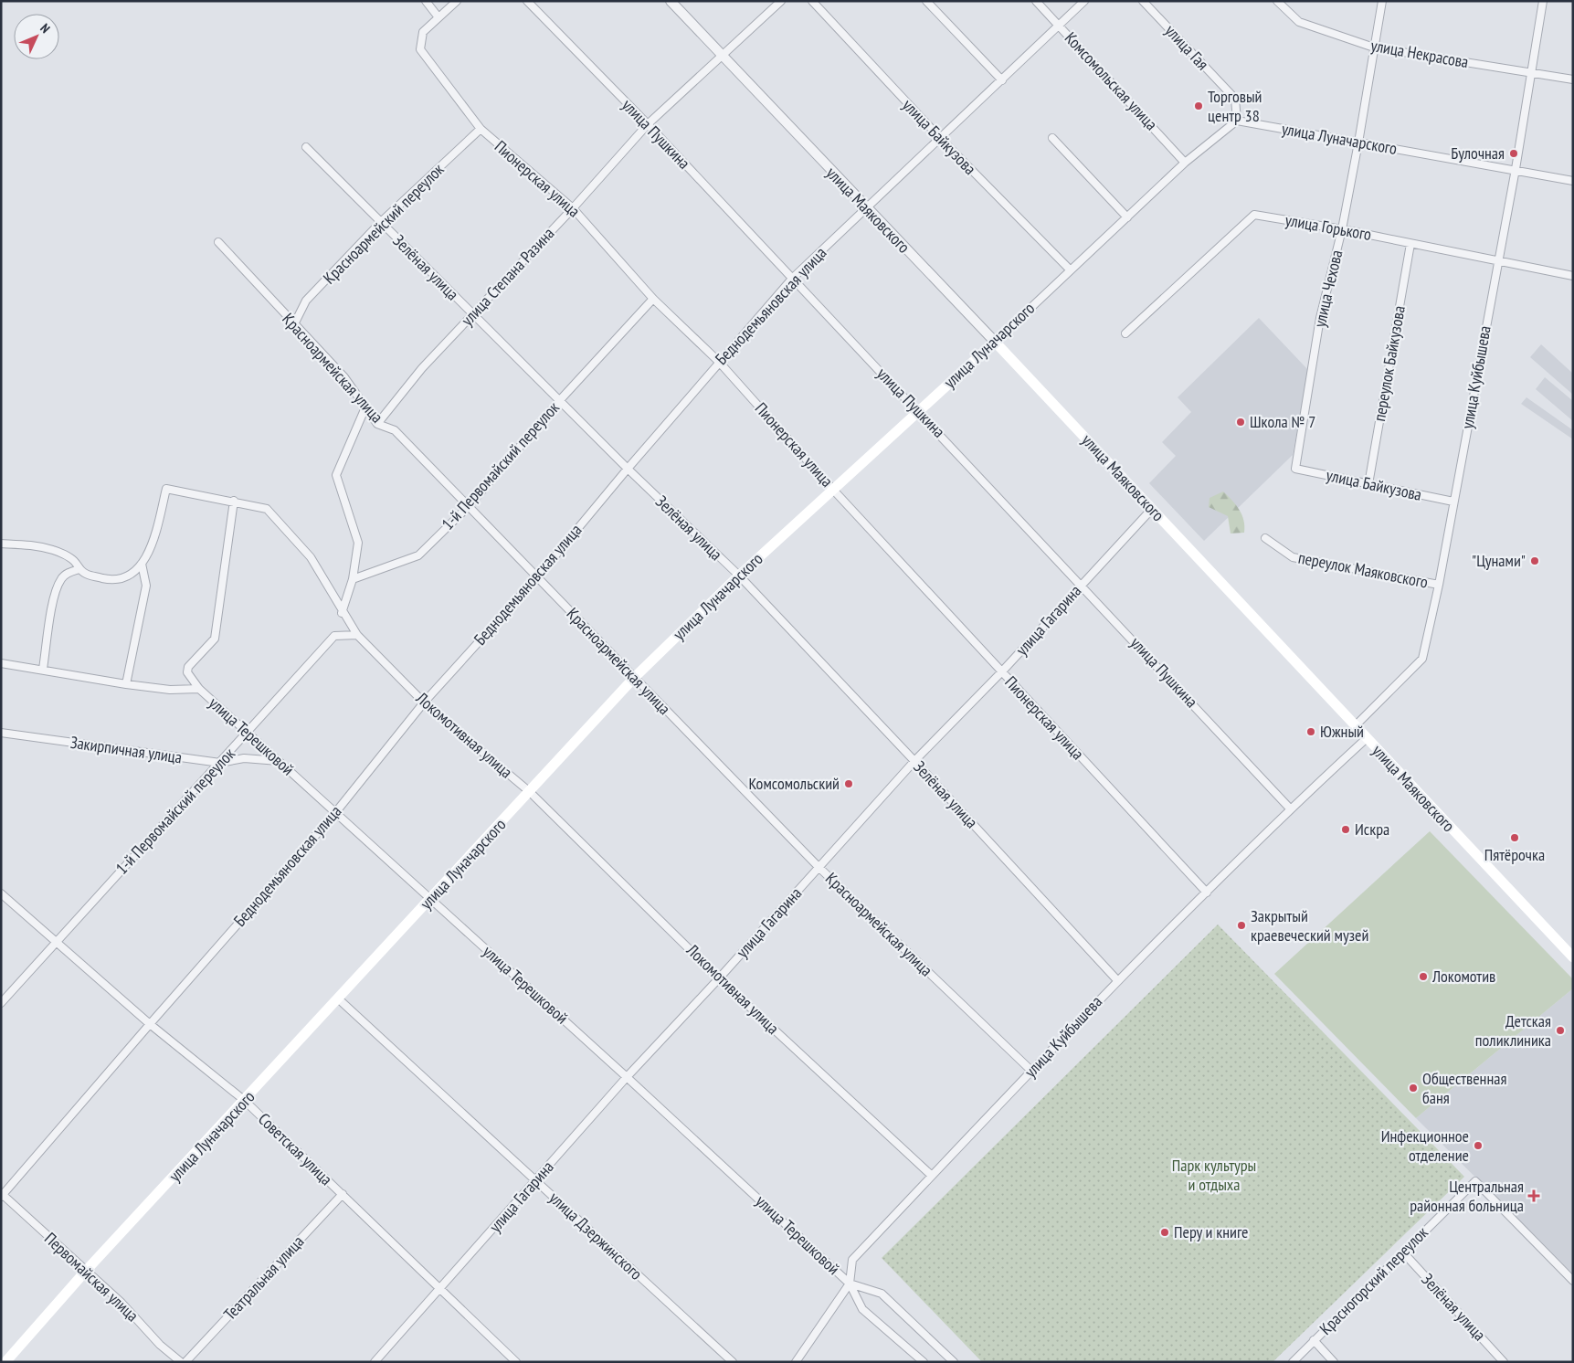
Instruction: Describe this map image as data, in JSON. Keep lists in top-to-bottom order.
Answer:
{
  "streets": {
    "main road": ["улица Луначарского", "улица Маяковского"],
    "street": [
      "улица Гая",
      "улица Некрасова",
      "Комсомольская улица",
      "улица Пушкина",
      "улица Байкузова",
      "Пионерская улица",
      "Красноармейский переулок",
      "улица Горького",
      "Зелёная улица",
      "улица Степана Разина",
      "улица Чехова",
      "Беднодемьяновская улица",
      "переулок Байкузова",
      "Красноармейская улица",
      "улица Куйбышева",
      "1-й Первомайский переулок",
      "переулок Маяковского",
      "улица Гагарина",
      "Локомотивная улица",
      "улица Терешковой",
      "Закирпичная улица",
      "Советская улица",
      "улица Дзержинского",
      "Первомайская улица",
      "Театральная улица",
      "Красногорский переулок"
    ]
  },
  "crossings": [
    ["улица Гая", "улица Луначарского"],
    ["улица Некрасова", "улица Чехова"],
    ["улица Некрасова", "улица Куйбышева"],
    ["Комсомольская улица", "улица Луначарского"],
    ["Комсомольская улица", "Беднодемьяновская улица"],
    ["улица Пушкина", "улица Луначарского"],
    ["улица Пушкина", "улица Степана Разина"],
    ["улица Пушкина", "Беднодемьяновская улица"],
    ["улица Пушкина", "улица Куйбышева"],
    ["улица Пушкина", "улица Гагарина"],
    ["улица Байкузова", "улица Луначарского"],
    ["улица Байкузова", "улица Чехова"],
    ["улица Байкузова", "Беднодемьяновская улица"],
    ["улица Байкузова", "переулок Байкузова"],
    ["улица Байкузова", "улица Куйбышева"],
    ["улица Луначарского", "Пионерская улица"],
    ["улица Луначарского", "улица Маяковского"],
    ["улица Луначарского", "Зелёная улица"],
    ["улица Луначарского", "улица Чехова"],
    ["улица Луначарского", "Красноармейская улица"],
    ["улица Луначарского", "улица Куйбышева"],
    ["улица Луначарского", "Локомотивная улица"],
    ["улица Луначарского", "улица Терешковой"],
    ["улица Луначарского", "Советская улица"],
    ["улица Луначарского", "улица Дзержинского"],
    ["улица Луначарского", "Первомайская улица"],
    ["Пионерская улица", "Красноармейский переулок"],
    ["Пионерская улица", "улица Степана Разина"],
    ["Пионерская улица", "Беднодемьяновская улица"],
    ["Пионерская улица", "улица Куйбышева"],
    ["Пионерская улица", "1-й Первомайский переулок"],
    ["Пионерская улица", "улица Гагарина"],
    ["улица Маяковского", "улица Степана Разина"],
    ["улица Маяковского", "Беднодемьяновская улица"],
    ["улица Маяковского", "улица Куйбышева"],
    ["улица Маяковского", "улица Гагарина"],
    ["Красноармейский переулок", "Зелёная улица"],
    ["Красноармейский переулок", "Красноармейская улица"],
    ["улица Горького", "улица Чехова"],
    ["улица Горького", "переулок Байкузова"],
    ["улица Горького", "улица Куйбышева"],
    ["Зелёная улица", "улица Степана Разина"],
    ["Зелёная улица", "Беднодемьяновская улица"],
    ["Зелёная улица", "улица Куйбышева"],
    ["Зелёная улица", "1-й Первомайский переулок"],
    ["Зелёная улица", "улица Гагарина"],
    ["Зелёная улица", "Красногорский переулок"],
    ["улица Степана Разина", "Красноармейская улица"],
    ["Беднодемьяновская улица", "Красноармейская улица"],
    ["Беднодемьяновская улица", "Локомотивная улица"],
    ["Беднодемьяновская улица", "улица Терешковой"],
    ["Беднодемьяновская улица", "Советская улица"],
    ["Беднодемьяновская улица", "Первомайская улица"],
    ["Красноармейская улица", "улица Куйбышева"],
    ["Красноармейская улица", "1-й Первомайский переулок"],
    ["Красноармейская улица", "улица Гагарина"],
    ["улица Куйбышева", "переулок Маяковского"],
    ["улица Куйбышева", "Локомотивная улица"],
    ["улица Куйбышева", "улица Терешковой"],
    ["1-й Первомайский переулок", "Локомотивная улица"],
    ["1-й Первомайский переулок", "улица Терешковой"],
    ["1-й Первомайский переулок", "Закирпичная улица"],
    ["1-й Первомайский переулок", "Советская улица"],
    ["улица Гагарина", "Локомотивная улица"],
    ["улица Гагарина", "улица Терешковой"],
    ["улица Гагарина", "Советская улица"],
    ["улица Гагарина", "улица Дзержинского"],
    ["Локомотивная улица", "улица Терешковой"],
    ["улица Терешковой", "Закирпичная улица"],
    ["Советская улица", "Театральная улица"]
  ],
  "parks": ["Парк культуры и отдыха"],
  "places": {
    "other": [
      "Торговый центр 38",
      "Булочная",
      "Школа № 7",
      "\"Цунами\"",
      "Южный",
      "Комсомольский",
      "Искра",
      "Пятёрочка",
      "Закрытый краевеческий музей",
      "Локомотив",
      "Детская поликлиника",
      "Общественная баня",
      "Инфекционное отделение",
      "Перу и книге"
    ],
    "health": ["Центральная районная больница"]
  },
  "north": "top right"
}
